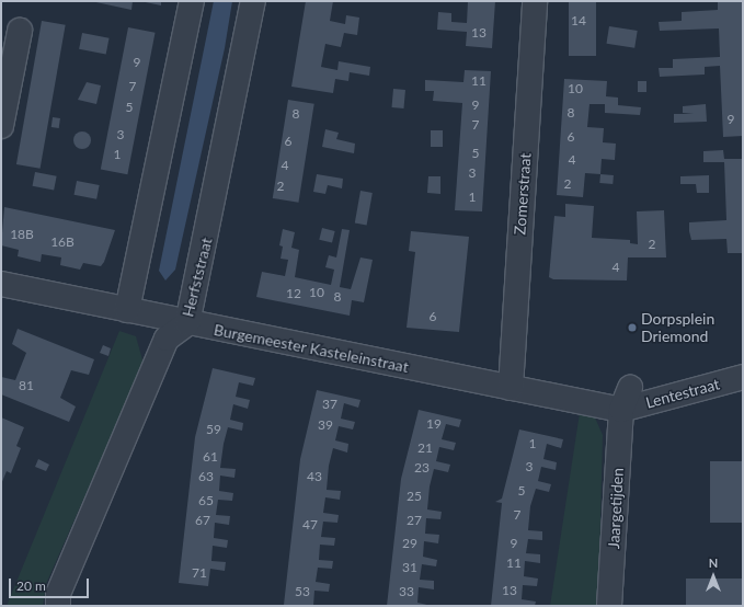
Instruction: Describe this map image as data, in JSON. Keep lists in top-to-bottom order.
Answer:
{
  "streets": {
    "street": [
      "Zomerstraat",
      "Herfststraat",
      "Burgemeester Kasteleinstraat",
      "Lentestraat",
      "Jaargetijden"
    ]
  },
  "crossings": [
    ["Zomerstraat", "Burgemeester Kasteleinstraat"],
    ["Herfststraat", "Burgemeester Kasteleinstraat"],
    ["Burgemeester Kasteleinstraat", "Lentestraat"],
    ["Burgemeester Kasteleinstraat", "Jaargetijden"],
    ["Lentestraat", "Jaargetijden"]
  ],
  "places": ["Dorpsplein Driemond"],
  "house_numbers": [
    "14",
    "13",
    "9",
    "11",
    "7",
    "10",
    "9",
    "5",
    "8",
    "8",
    "9",
    "7",
    "3",
    "6",
    "6",
    "5",
    "1",
    "4",
    "4",
    "3",
    "2",
    "2",
    "1",
    "18B",
    "16B",
    "2",
    "4",
    "10",
    "12",
    "8",
    "6",
    "81",
    "37",
    "19",
    "39",
    "59",
    "1",
    "21",
    "61",
    "3",
    "23",
    "63",
    "43",
    "5",
    "25",
    "65",
    "7",
    "67",
    "27",
    "47",
    "29",
    "9",
    "11",
    "31",
    "71",
    "13",
    "53",
    "33"
  ],
  "scale_bar": "20 m",
  "north": "top"
}
